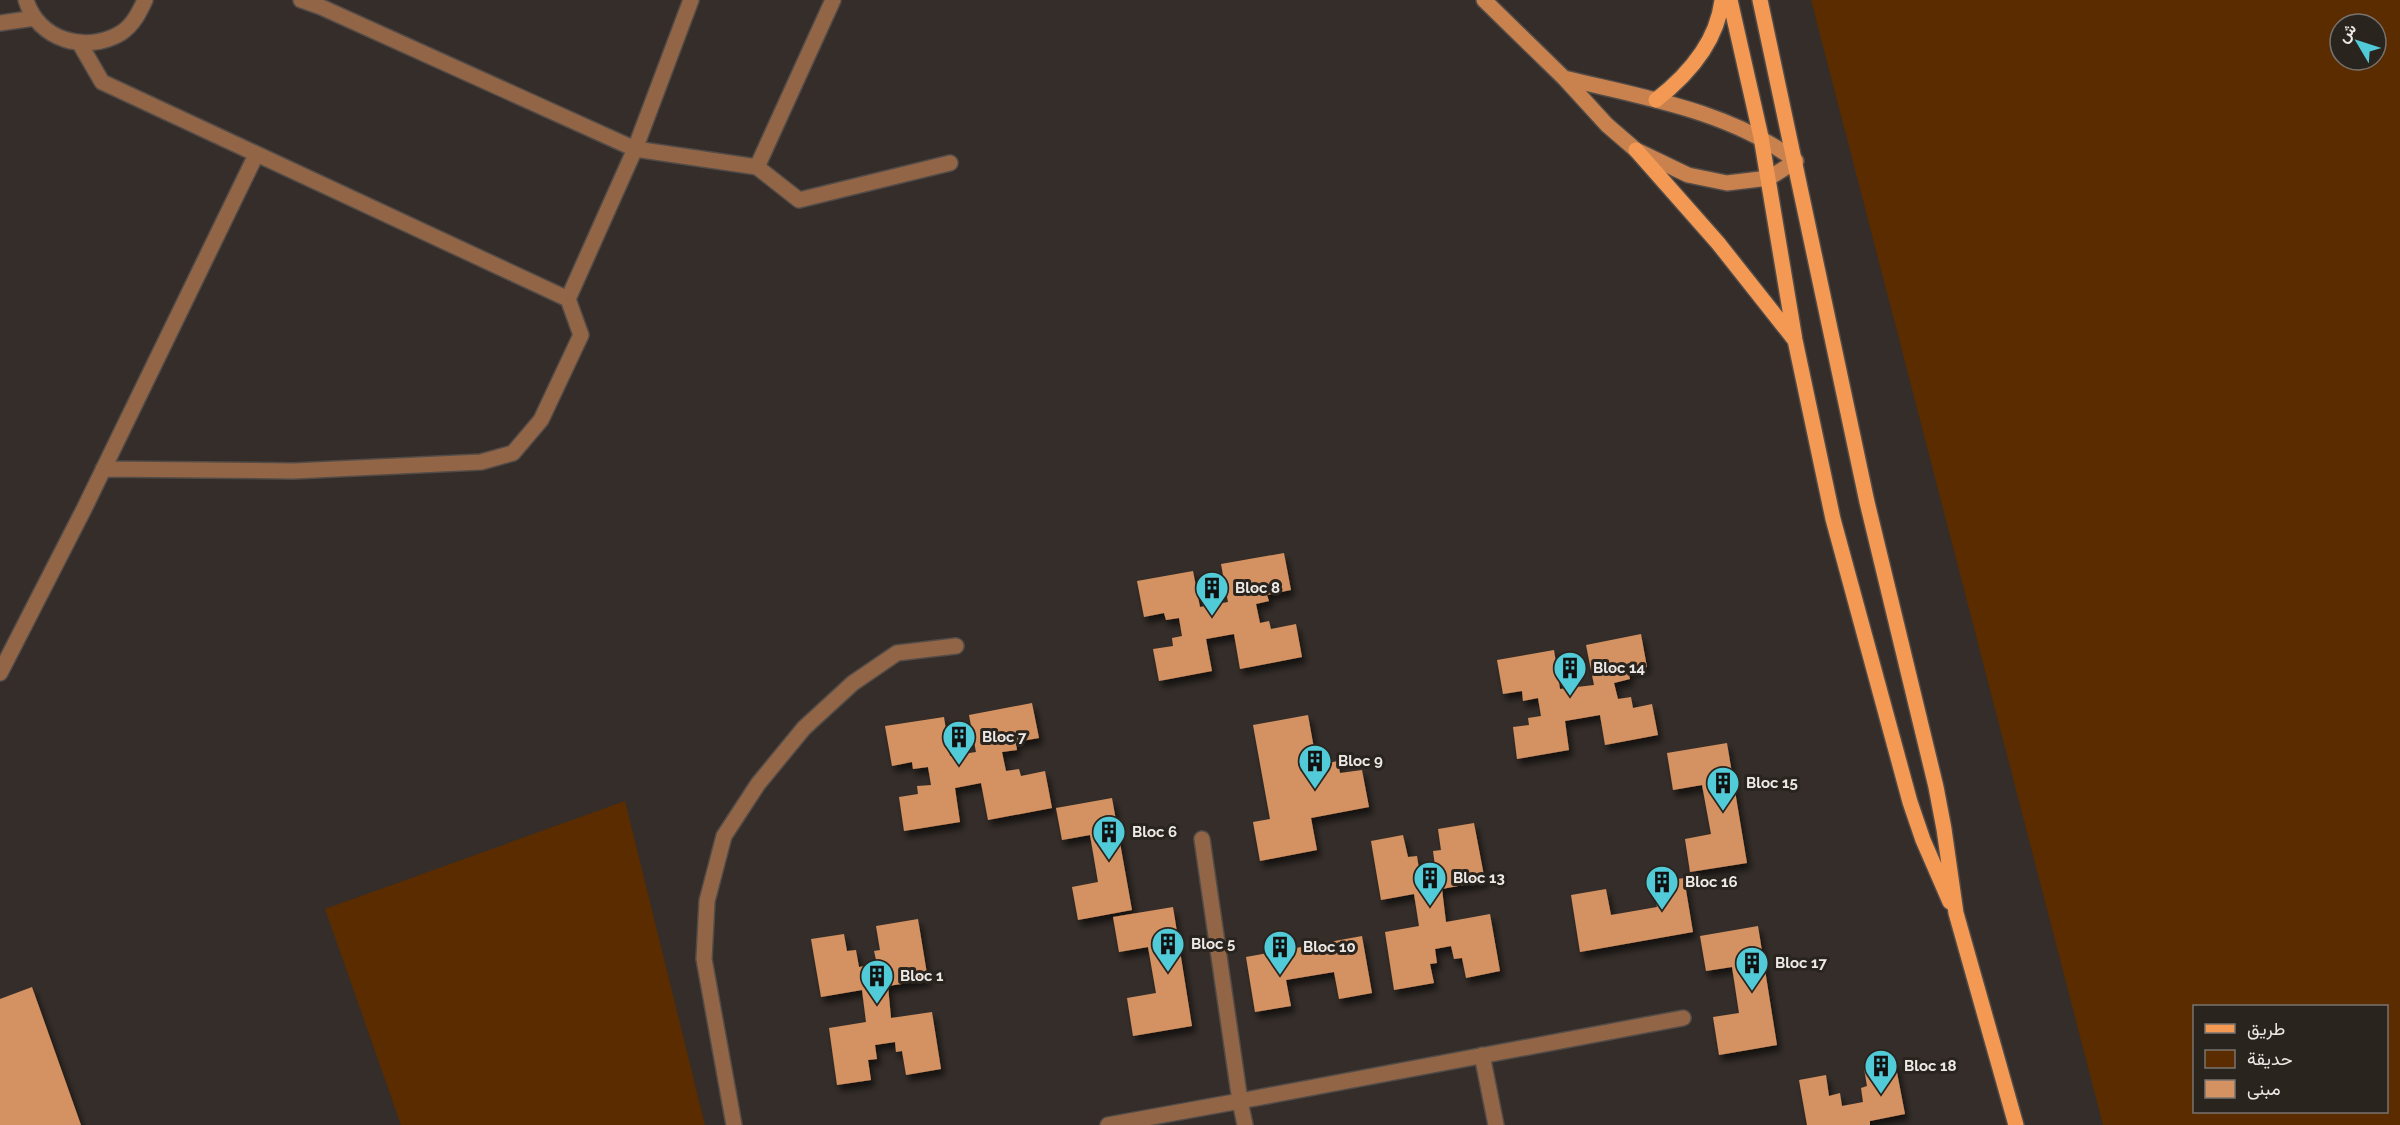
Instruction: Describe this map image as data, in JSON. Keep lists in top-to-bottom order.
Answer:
{
  "places": {
    "building": [
      "Bloc 8",
      "Bloc 14",
      "Bloc 7",
      "Bloc 9",
      "Bloc 15",
      "Bloc 6",
      "Bloc 13",
      "Bloc 16",
      "Bloc 5",
      "Bloc 10",
      "Bloc 17",
      "Bloc 1",
      "Bloc 18"
    ]
  },
  "legend": ["طريق", "حديقة", "مبنى"],
  "north": "top left"
}
